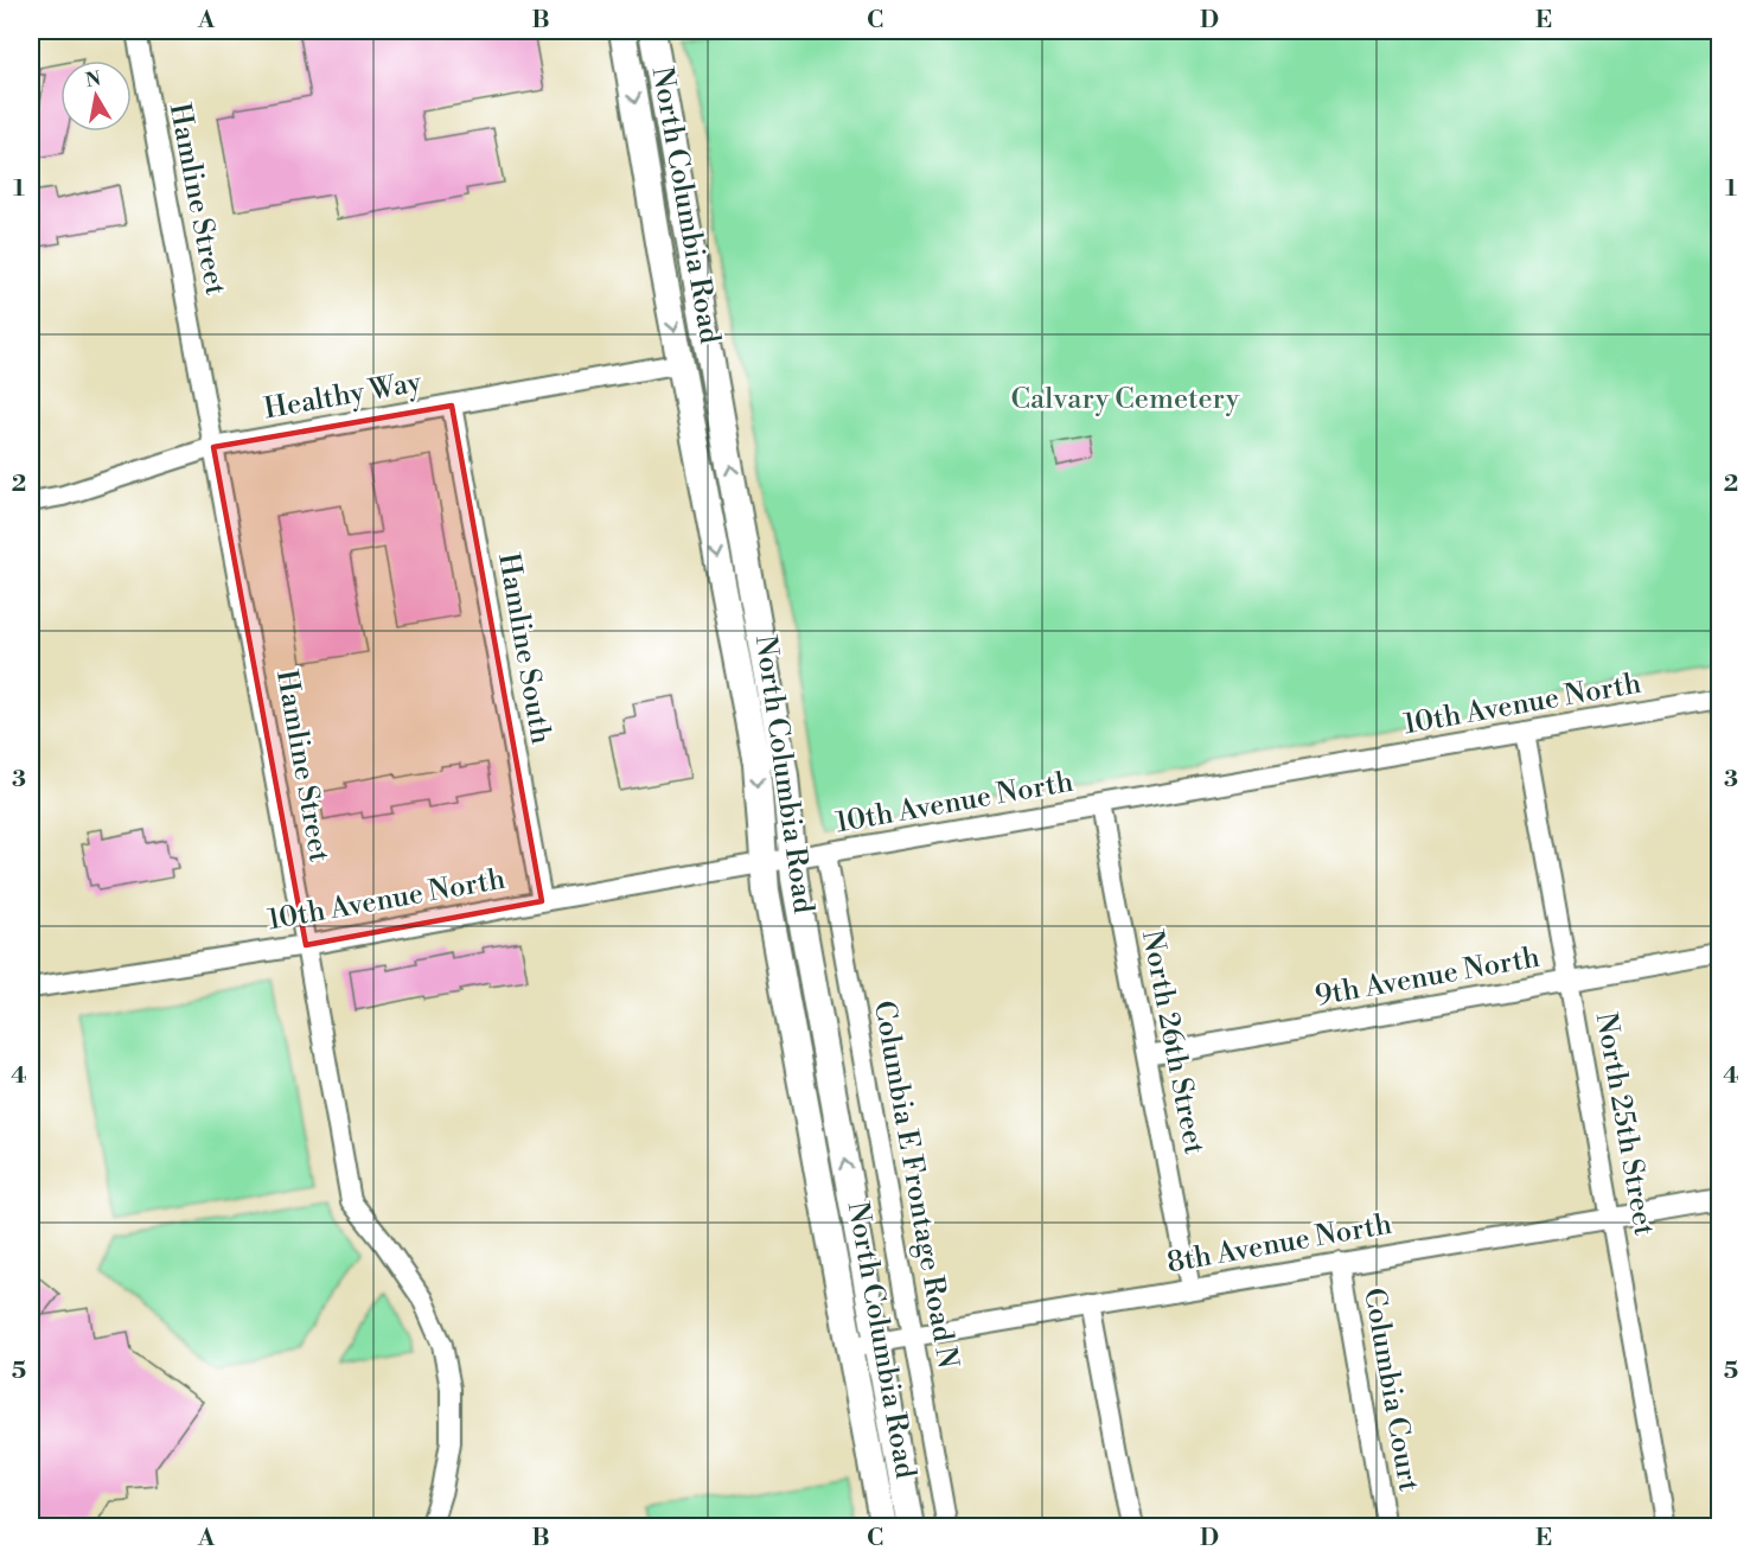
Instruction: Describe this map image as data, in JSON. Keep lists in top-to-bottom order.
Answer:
{
  "streets": {
    "main road": ["North Columbia Road"],
    "street": [
      "Hamline Street",
      "Healthy Way",
      "Hamline South",
      "10th Avenue North",
      "9th Avenue North",
      "North 26th Street",
      "North 25th Street",
      "Columbia E Frontage Road N",
      "8th Avenue North",
      "Columbia Court"
    ]
  },
  "crossings": [
    ["Hamline Street", "Healthy Way"],
    ["Hamline Street", "10th Avenue North"],
    ["North Columbia Road", "10th Avenue North"],
    ["North Columbia Road", "8th Avenue North"],
    ["Healthy Way", "Hamline South"],
    ["Hamline South", "10th Avenue North"],
    ["10th Avenue North", "North 26th Street"],
    ["10th Avenue North", "North 25th Street"],
    ["10th Avenue North", "Columbia E Frontage Road N"],
    ["9th Avenue North", "North 26th Street"],
    ["9th Avenue North", "North 25th Street"],
    ["North 26th Street", "8th Avenue North"],
    ["North 25th Street", "8th Avenue North"],
    ["Columbia E Frontage Road N", "8th Avenue North"],
    ["8th Avenue North", "Columbia Court"]
  ],
  "parks": ["Calvary Cemetery"],
  "north": "top",
  "grid": {
    "columns": [
      "A",
      "B",
      "C",
      "D",
      "E"
    ],
    "rows": [
      "1",
      "2",
      "3",
      "4",
      "5"
    ]
  }
}
